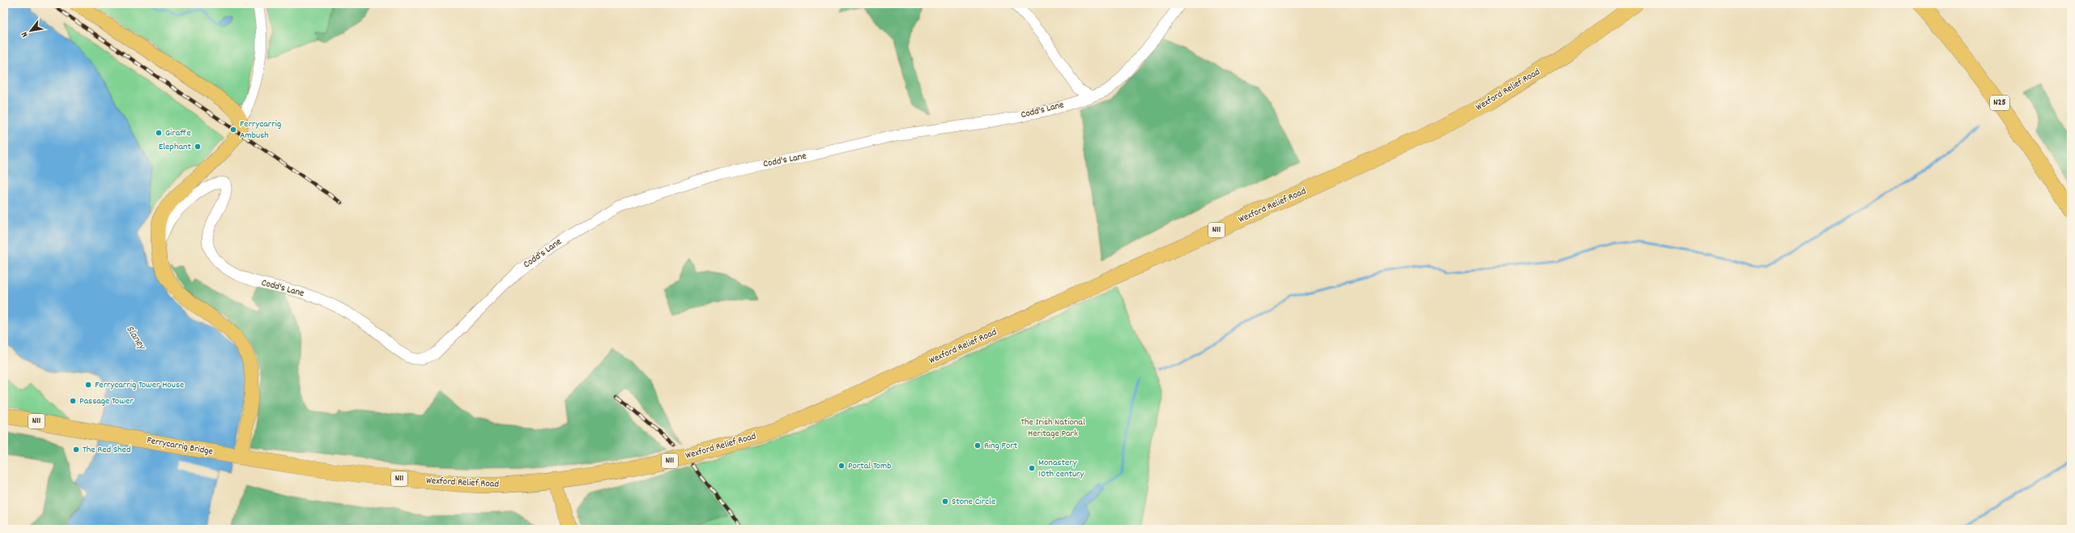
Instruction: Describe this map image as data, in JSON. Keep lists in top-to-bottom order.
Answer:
{
  "streets": {
    "highway": [
      "Wexford Relief Road",
      "N25",
      "N11",
      "Ferrycarrig Bridge"
    ],
    "street": ["Codd's Lane"]
  },
  "crossings": [
    ["Wexford Relief Road", "Ferrycarrig Bridge"]
  ],
  "water": ["Slaney"],
  "parks": ["The Irish National Heritage Park"],
  "places": [
    "Ferrycarrig Ambush",
    "Giraffe",
    "Elephant",
    "Ferrycarrig Tower House",
    "Passage Tower",
    "Ring Fort",
    "The Red Shed",
    "Portal Tomb",
    "Monastery 10th century",
    "Stone Circle"
  ],
  "north": "bottom left"
}
